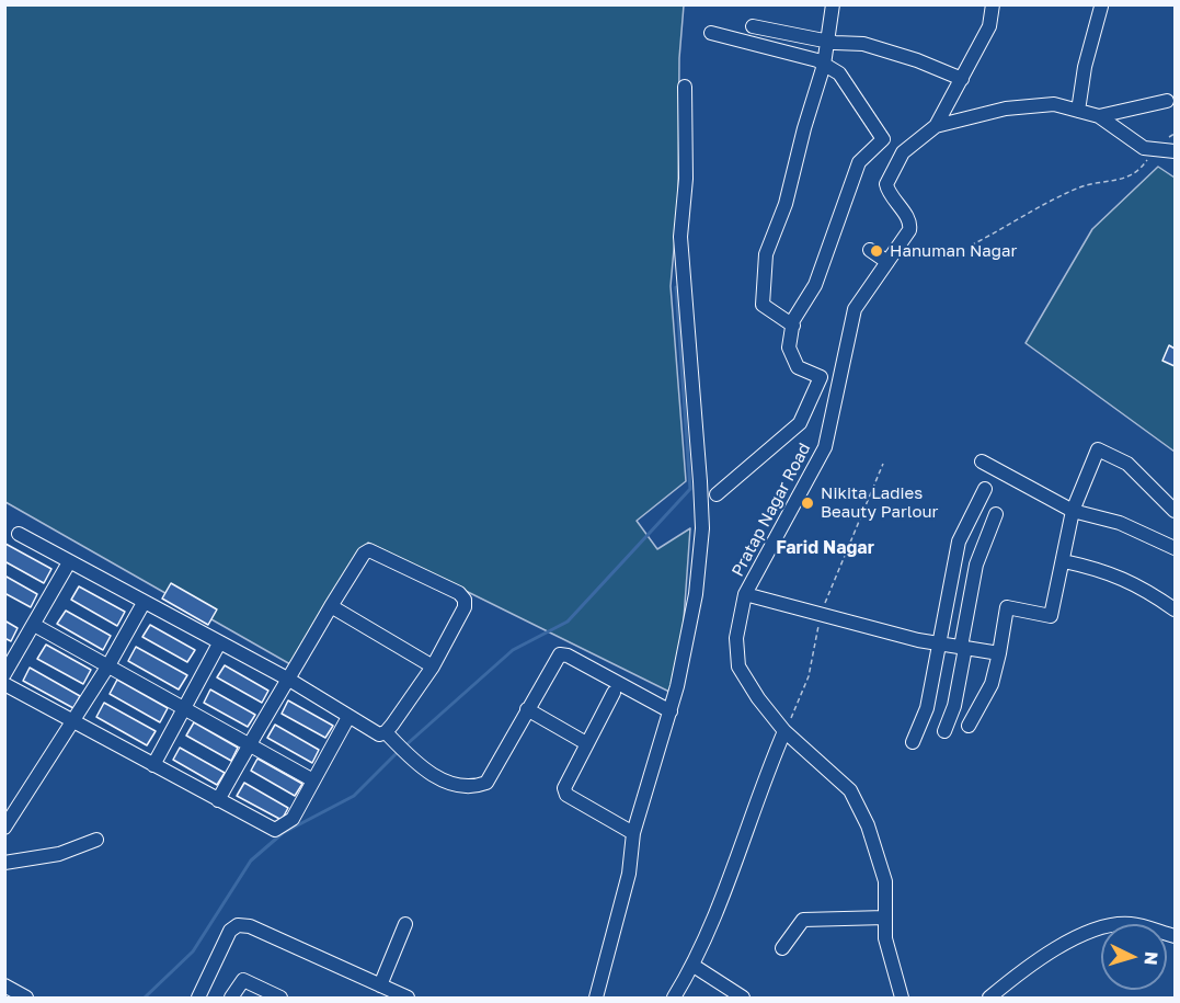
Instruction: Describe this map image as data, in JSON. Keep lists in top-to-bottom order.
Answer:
{
  "streets": {
    "street": ["Pratap Nagar Road"]
  },
  "districts": ["Farid Nagar"],
  "places": ["Hanuman Nagar", "Nikita Ladies Beauty Parlour"],
  "north": "right"
}
